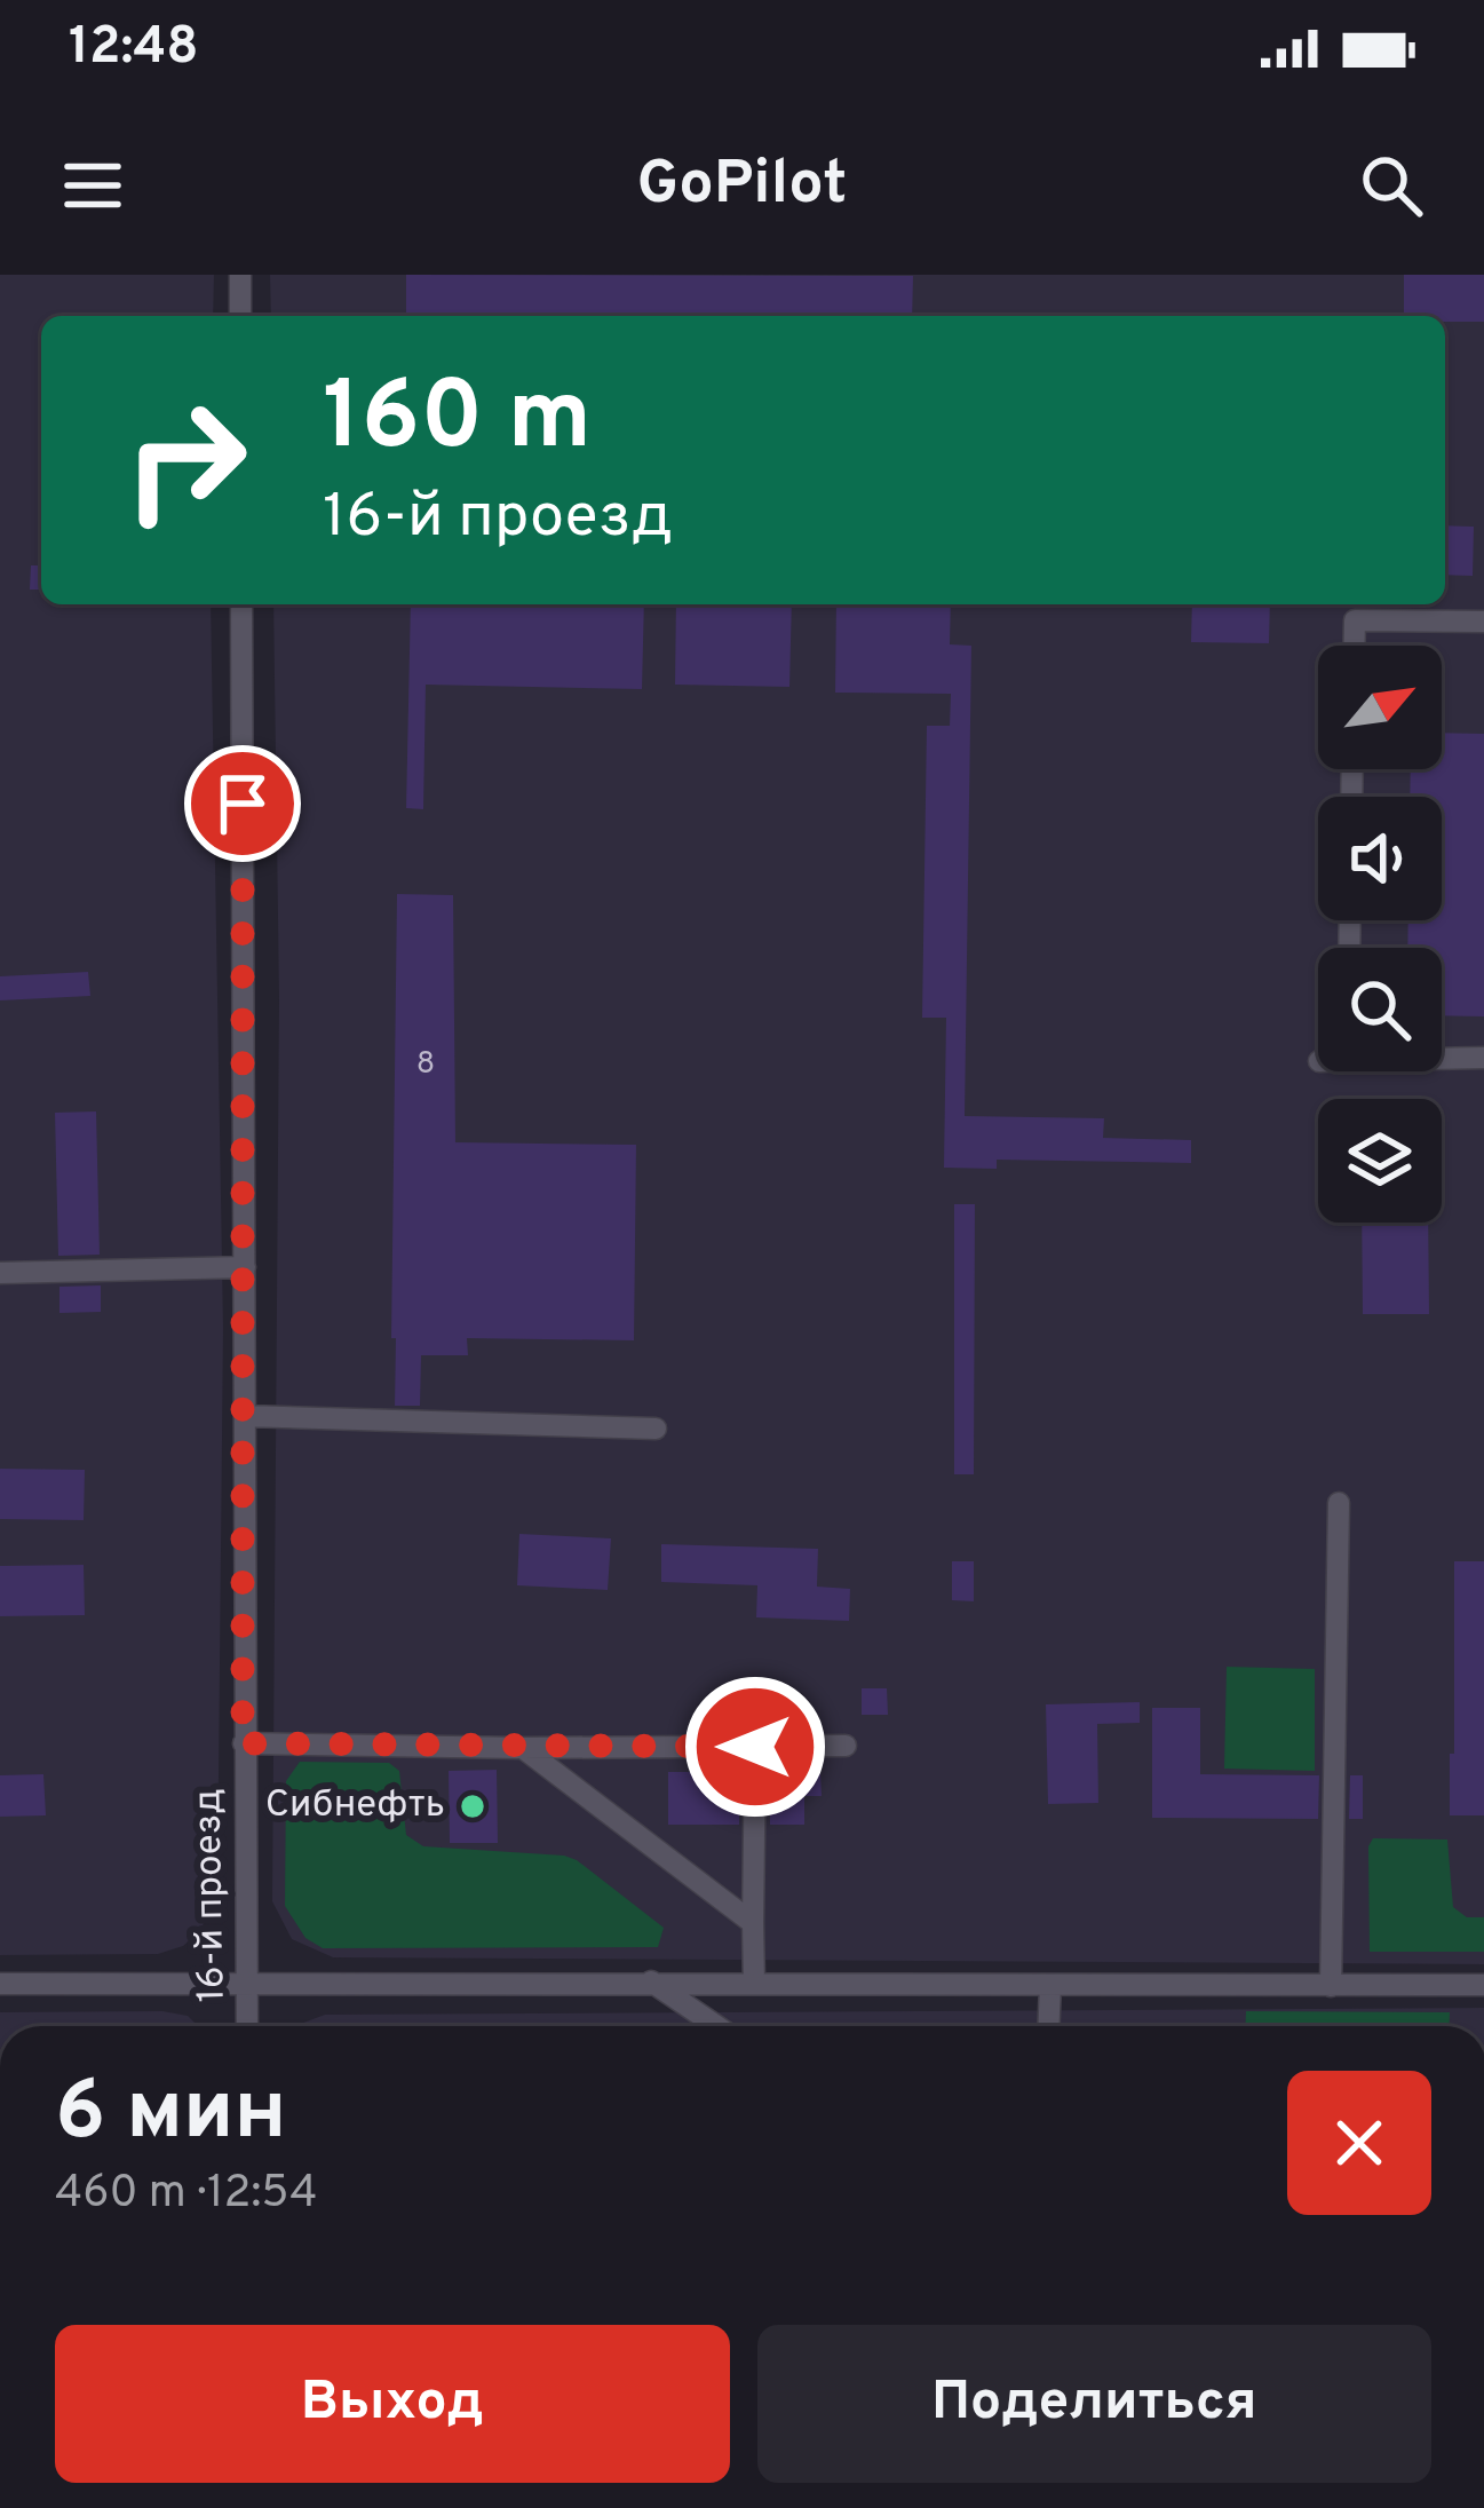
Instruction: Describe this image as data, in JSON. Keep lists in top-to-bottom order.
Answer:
{
  "streets": {
    "street": ["16-й проезд"]
  },
  "places": ["Сибнефть"],
  "house_numbers": ["8"],
  "north": "top right",
  "page": {
    "status": "12:48",
    "header": "GoPilot",
    "turn": ["160 m", "16-й проезд"],
    "heading": ["6 мин", "460 m · 12:54"],
    "buttons": ["Выход", "Поделиться"]
  }
}
